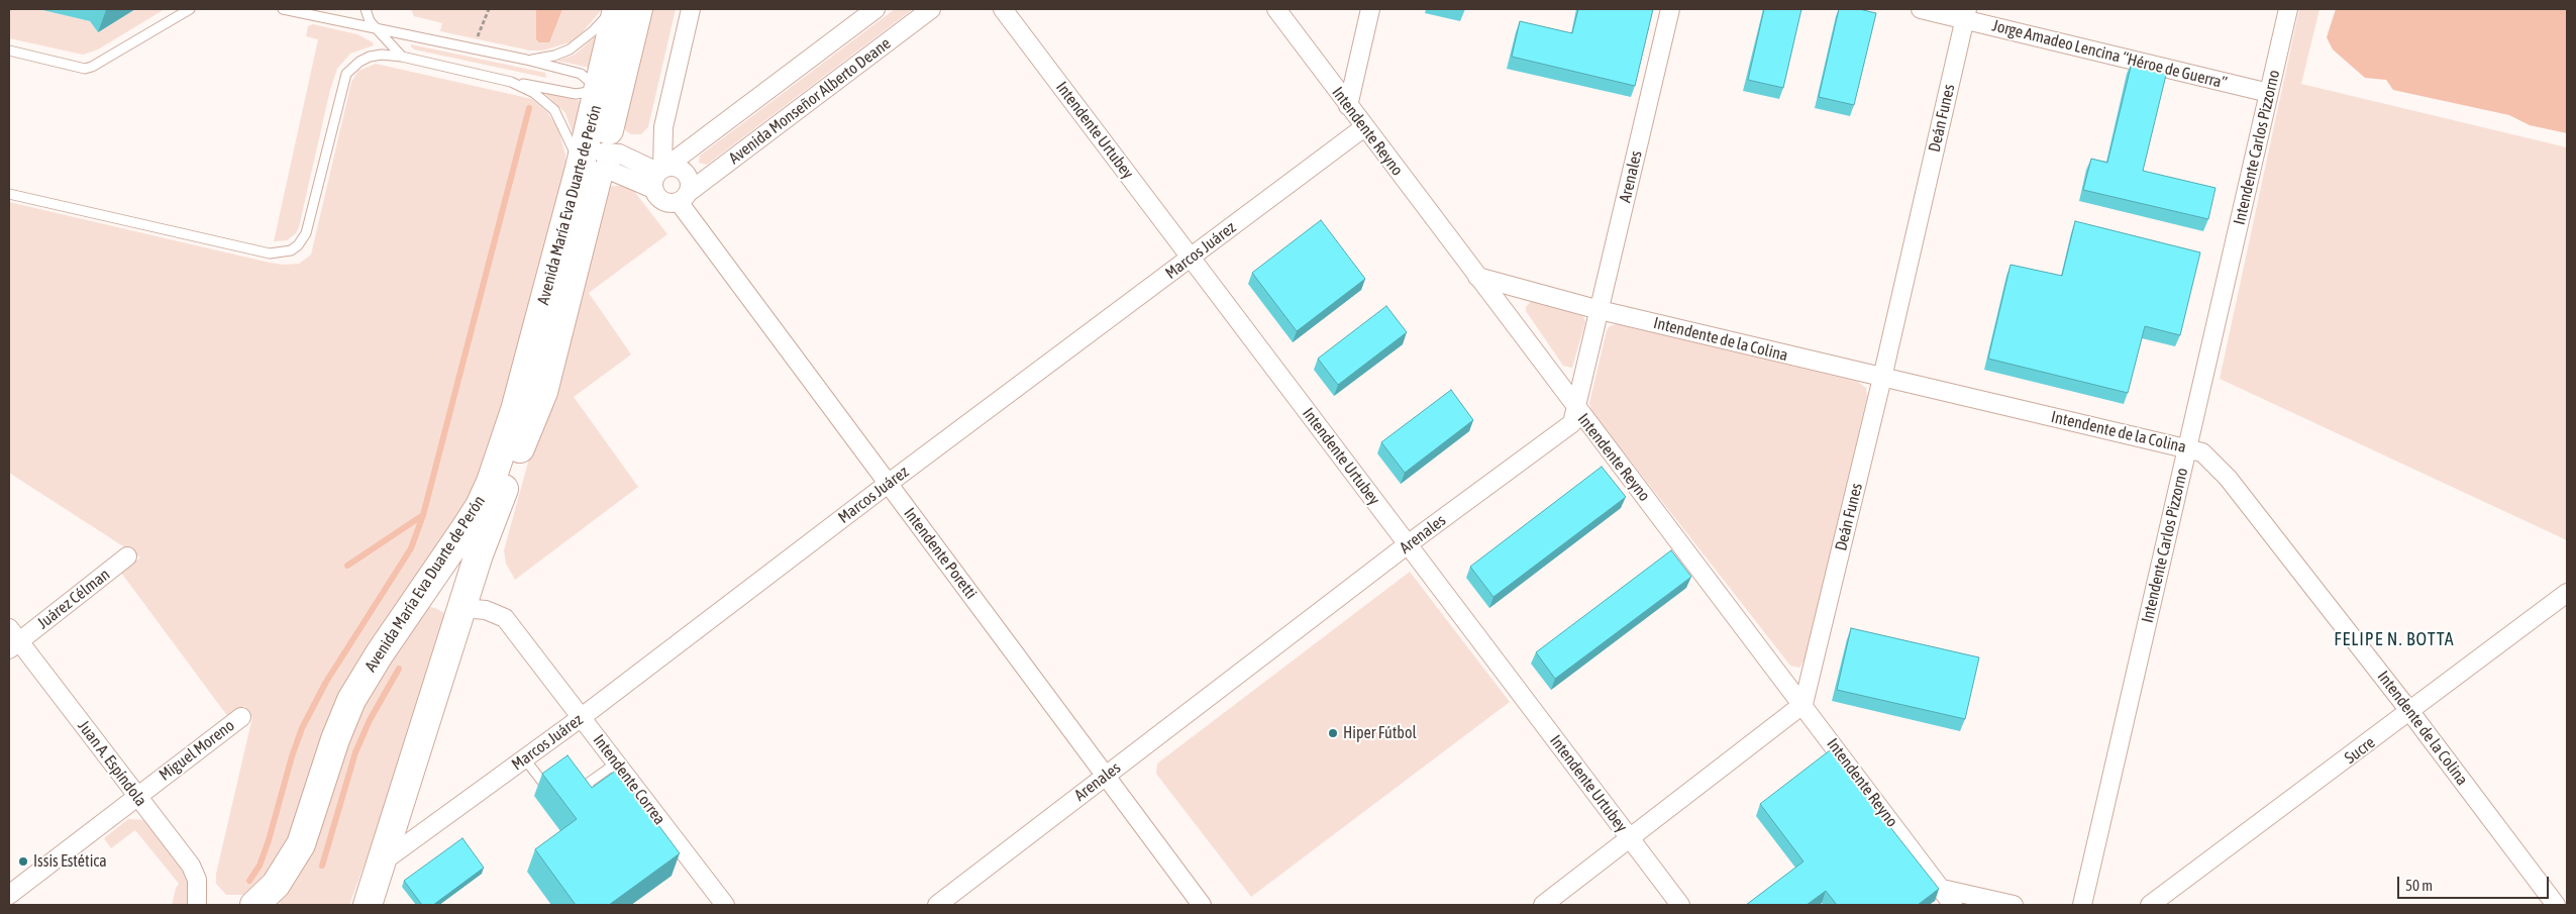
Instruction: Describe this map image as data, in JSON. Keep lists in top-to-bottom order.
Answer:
{
  "streets": {
    "highway": ["Avenida María Eva Duarte de Perón"],
    "street": [
      "Jorge Amadeo Lencina “Héroe de Guerra”",
      "Avenida Monseñor Alberto Deane",
      "Deán Funes",
      "Intendente Urtubey",
      "Intendente Reyno",
      "Intendente Carlos Pizzorno",
      "Arenales",
      "Marcos Juárez",
      "Intendente de la Colina",
      "Intendente Poretti",
      "Juárez Célman",
      "Miguel Moreno",
      "Sucre",
      "Juan A. Espíndola",
      "Intendente Correa"
    ]
  },
  "crossings": [
    ["Jorge Amadeo Lencina “Héroe de Guerra”", "Deán Funes"],
    ["Jorge Amadeo Lencina “Héroe de Guerra”", "Intendente Carlos Pizzorno"],
    ["Avenida Monseñor Alberto Deane", "Intendente Poretti"],
    ["Deán Funes", "Intendente Reyno"],
    ["Deán Funes", "Intendente de la Colina"],
    ["Intendente Urtubey", "Arenales"],
    ["Intendente Urtubey", "Marcos Juárez"],
    ["Intendente Reyno", "Arenales"],
    ["Intendente Reyno", "Marcos Juárez"],
    ["Intendente Reyno", "Intendente de la Colina"],
    ["Intendente Carlos Pizzorno", "Intendente de la Colina"],
    ["Arenales", "Intendente de la Colina"],
    ["Arenales", "Intendente Poretti"],
    ["Avenida María Eva Duarte de Perón", "Marcos Juárez"],
    ["Avenida María Eva Duarte de Perón", "Intendente Correa"],
    ["Marcos Juárez", "Intendente Poretti"],
    ["Marcos Juárez", "Intendente Correa"],
    ["Intendente de la Colina", "Sucre"],
    ["Juárez Célman", "Juan A. Espíndola"],
    ["Miguel Moreno", "Juan A. Espíndola"]
  ],
  "districts": ["FELIPE N. BOTTA"],
  "places": ["Hiper Fútbol", "Issis Estética"],
  "scale_bar": "50 m"
}
